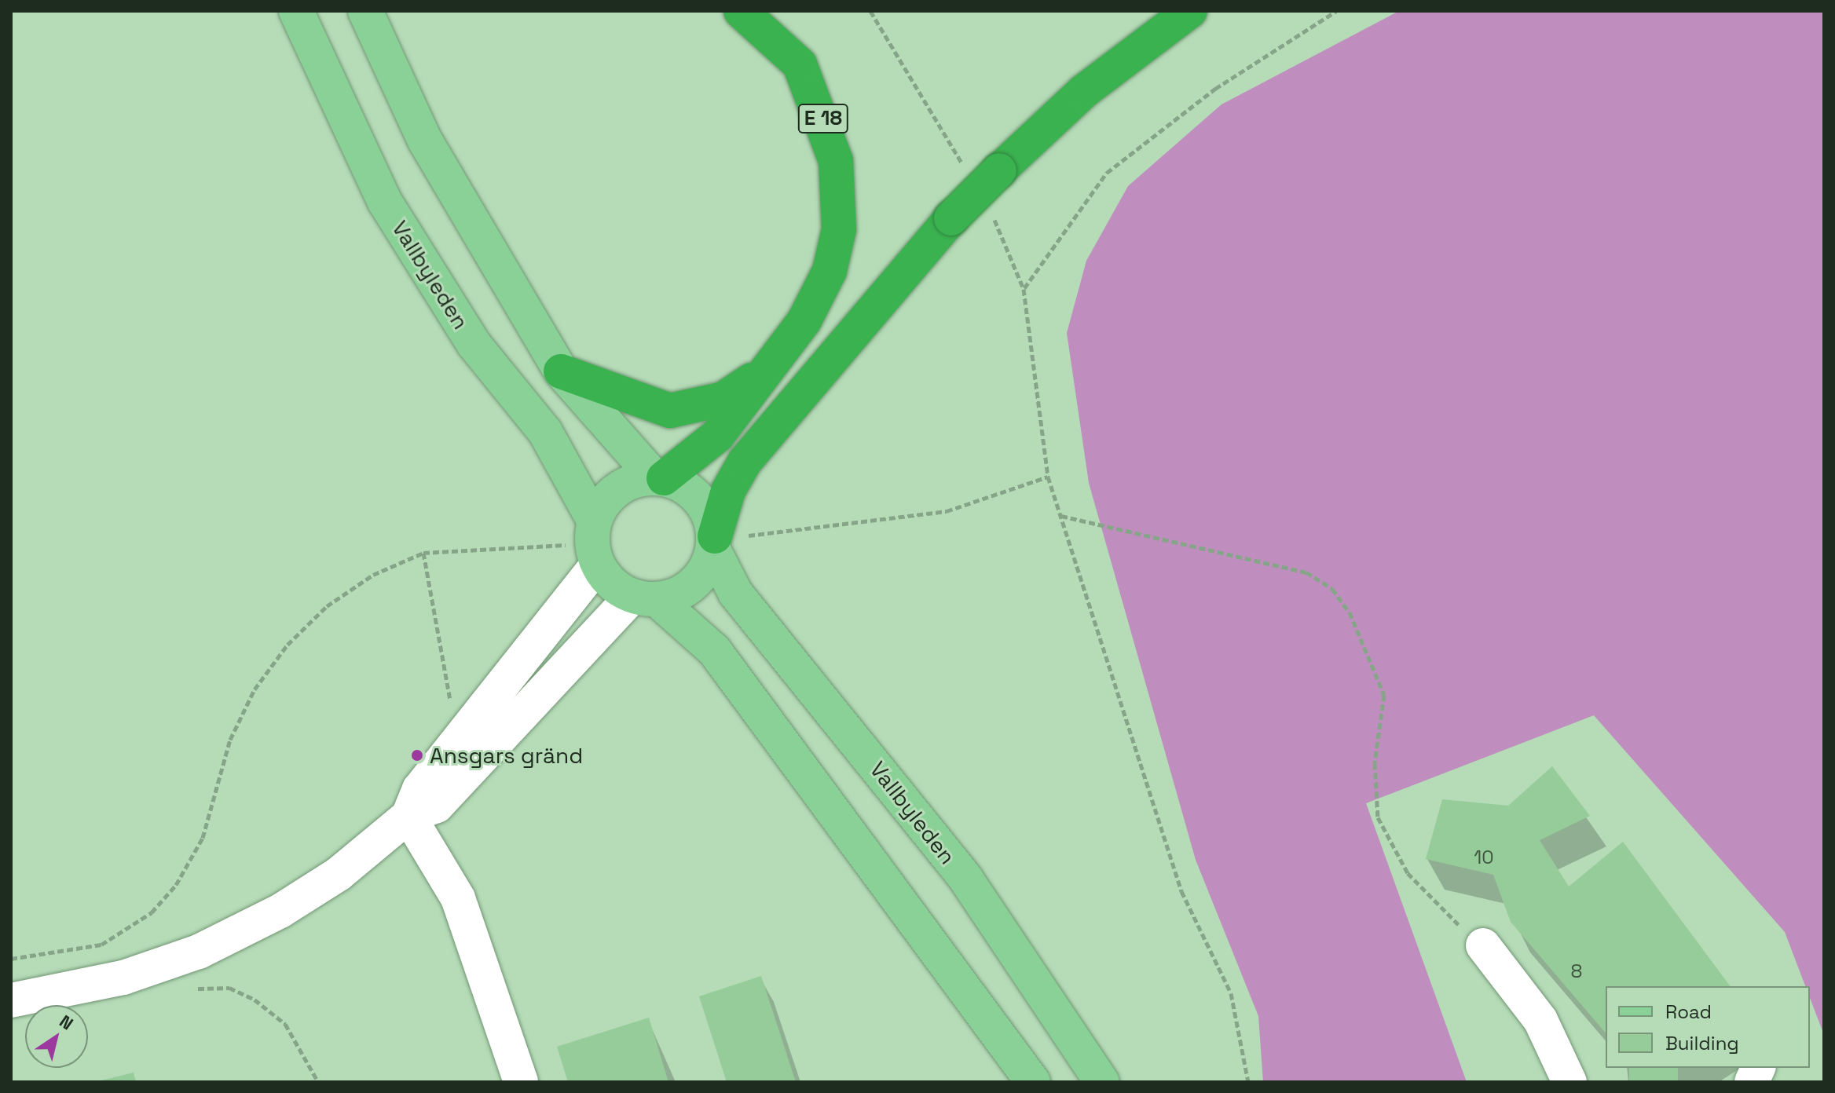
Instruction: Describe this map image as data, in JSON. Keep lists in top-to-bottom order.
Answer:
{
  "streets": {
    "highway": ["E 18"],
    "main road": ["Vallbyleden"]
  },
  "crossings": [
    ["E 18", "Vallbyleden"]
  ],
  "places": ["Ansgars gränd"],
  "house_numbers": ["10", "8"],
  "legend": ["Road", "Building"],
  "north": "top right"
}
